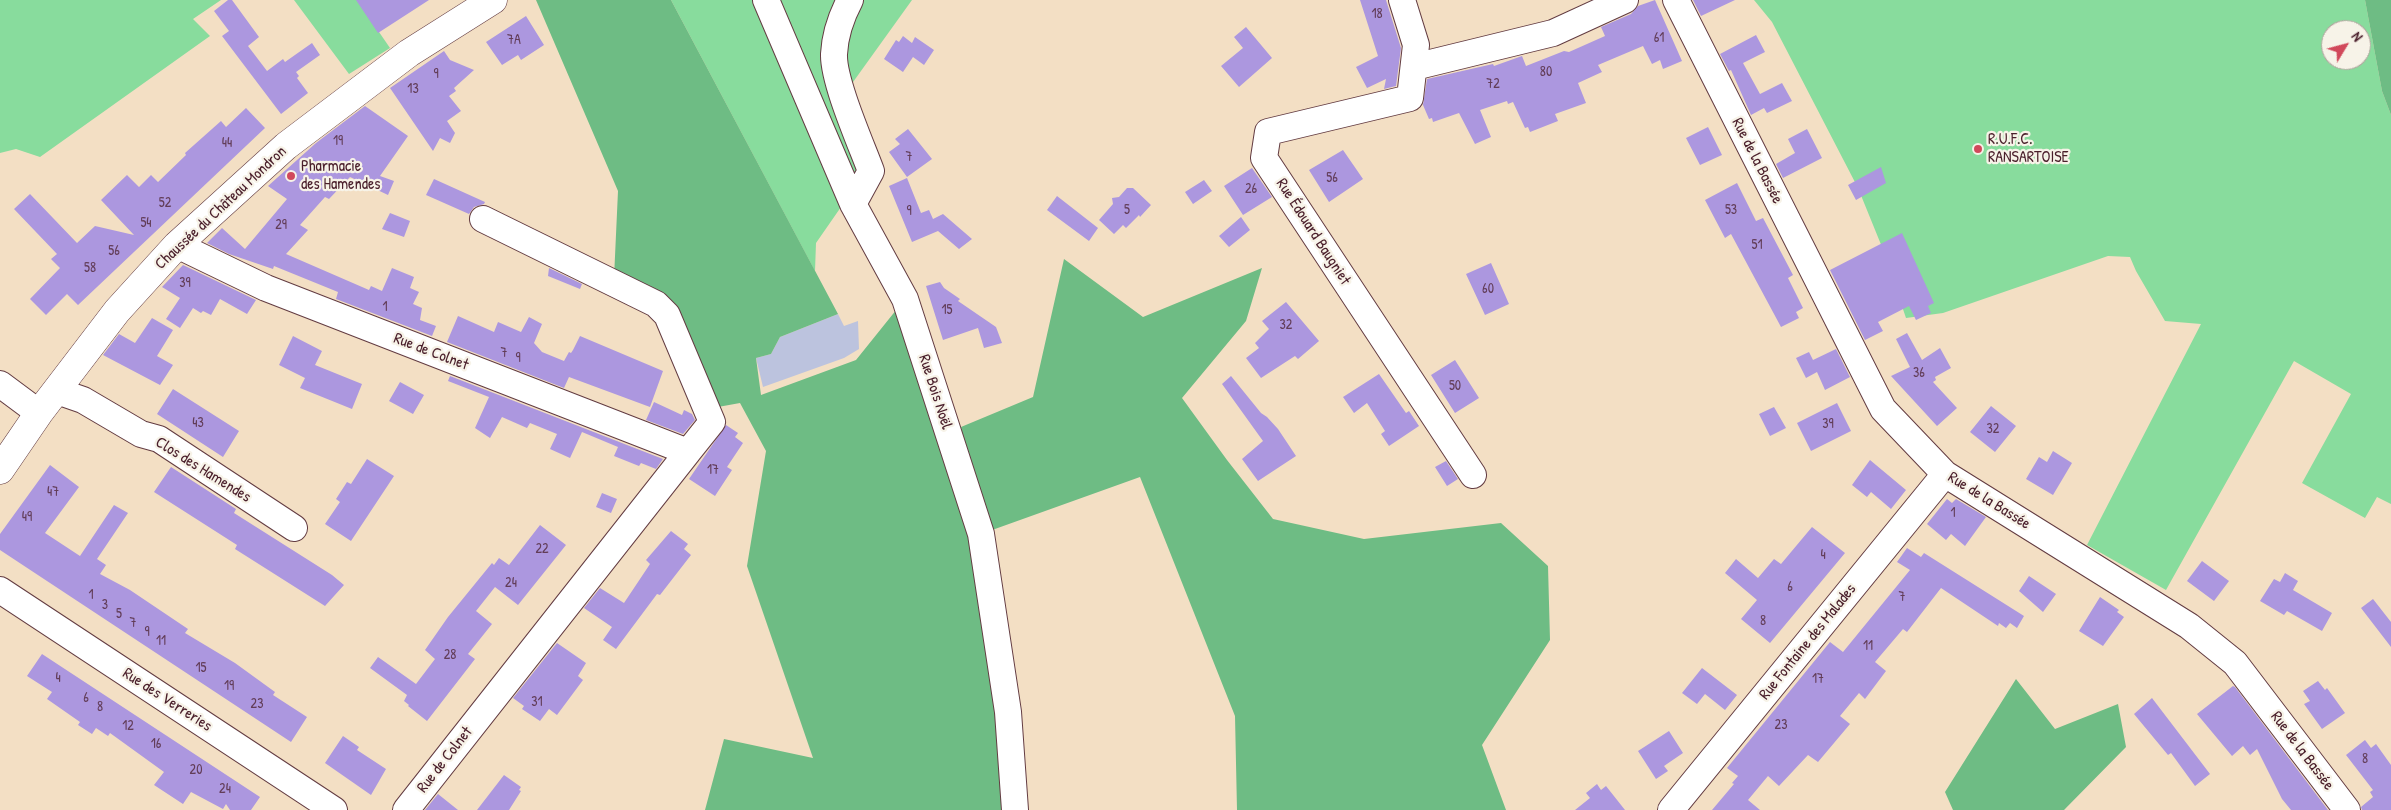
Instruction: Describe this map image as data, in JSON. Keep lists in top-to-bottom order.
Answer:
{
  "streets": {
    "main road": ["Chaussée du Château Mondron"],
    "street": [
      "Rue de la Bassée",
      "Rue Édouard Baugniet",
      "Rue de Colnet",
      "Rue Bois Noël",
      "Clos des Hamendes",
      "Rue Fontaine des Malades",
      "Rue des Verreries"
    ]
  },
  "crossings": [
    ["Rue de la Bassée", "Rue Fontaine des Malades"],
    ["Chaussée du Château Mondron", "Rue de Colnet"],
    ["Chaussée du Château Mondron", "Clos des Hamendes"]
  ],
  "places": ["R.U.F.C. RANSARTOISE", "Pharmacie des Hamendes"],
  "house_numbers": [
    "18",
    "61",
    "7A",
    "80",
    "9",
    "72",
    "13",
    "19",
    "44",
    "7",
    "56",
    "26",
    "52",
    "5",
    "53",
    "9",
    "54",
    "29",
    "51",
    "56",
    "58",
    "39",
    "60",
    "1",
    "15",
    "32",
    "7",
    "9",
    "36",
    "50",
    "43",
    "39",
    "32",
    "17",
    "47",
    "1",
    "49",
    "22",
    "4",
    "24",
    "6",
    "1",
    "7",
    "3",
    "5",
    "8",
    "7",
    "9",
    "11",
    "11",
    "28",
    "15",
    "4",
    "17",
    "19",
    "6",
    "31",
    "23",
    "8",
    "23",
    "12",
    "16",
    "8",
    "20",
    "24"
  ],
  "north": "top right"
}
